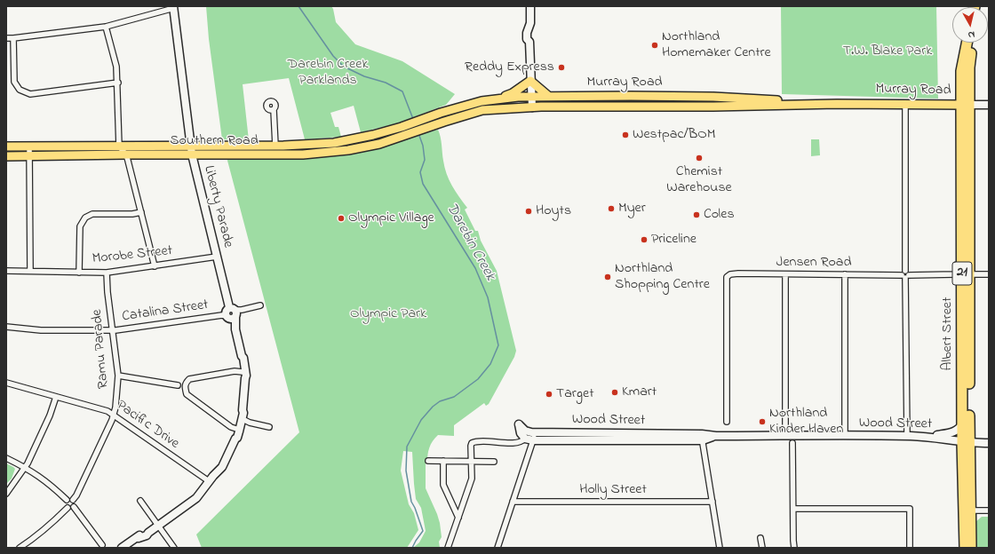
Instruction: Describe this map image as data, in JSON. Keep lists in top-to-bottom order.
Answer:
{
  "streets": {
    "highway": ["21", "Albert Street"],
    "main road": ["Murray Road", "Southern Road"],
    "street": [
      "Liberty Parade",
      "Morobe Street",
      "Jensen Road",
      "Catalina Street",
      "Ramu Parade",
      "Wood Street",
      "Pacific Drive",
      "Holly Street"
    ]
  },
  "crossings": [
    ["Murray Road", "Southern Road"],
    ["Murray Road", "Albert Street"],
    ["Southern Road", "Liberty Parade"],
    ["Liberty Parade", "Morobe Street"],
    ["Liberty Parade", "Catalina Street"],
    ["Liberty Parade", "Pacific Drive"],
    ["Morobe Street", "Ramu Parade"],
    ["Jensen Road", "Albert Street"],
    ["Catalina Street", "Ramu Parade"],
    ["Albert Street", "Wood Street"],
    ["Ramu Parade", "Pacific Drive"]
  ],
  "water": ["Darebin Creek"],
  "parks": ["T.W. Blake Park", "Darebin Creek Parklands", "Olympic Park"],
  "places": [
    "Northland Homemaker Centre",
    "Reddy Express",
    "Westpac/BOM",
    "Chemist Warehouse",
    "Myer",
    "Hoyts",
    "Coles",
    "Olympic Village",
    "Priceline",
    "Northland Shopping Centre",
    "Kmart",
    "Target",
    "Northland Kinder Haven"
  ],
  "north": "bottom"
}
